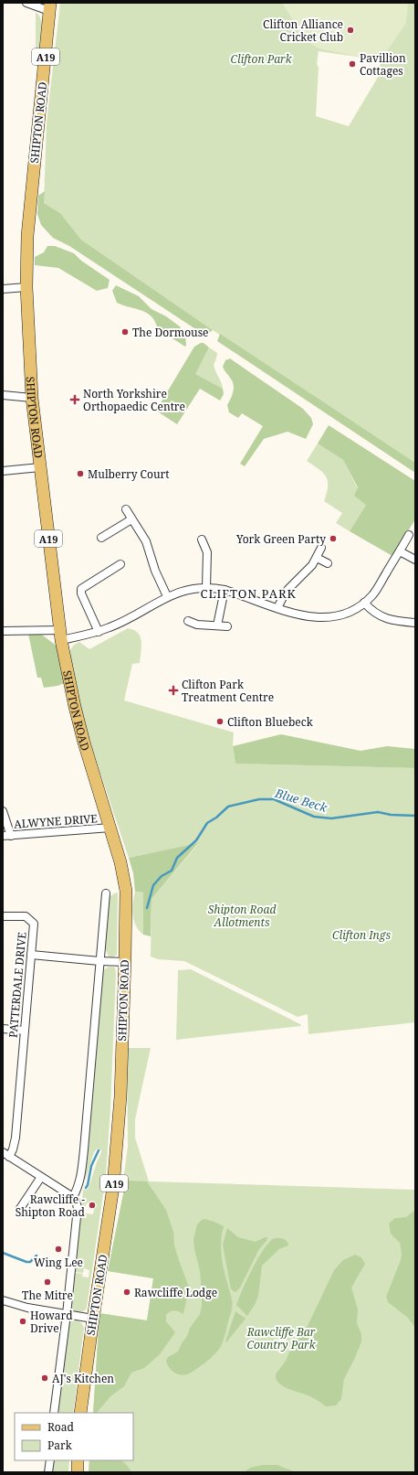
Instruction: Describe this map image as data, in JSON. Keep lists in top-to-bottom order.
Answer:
{
  "streets": {
    "main road": ["A19", "SHIPTON ROAD"],
    "street": ["ALWYNE DRIVE", "PATTERDALE DRIVE"]
  },
  "crossings": [
    ["SHIPTON ROAD", "ALWYNE DRIVE"]
  ],
  "districts": ["CLIFTON PARK"],
  "water": ["Blue Beck"],
  "parks": [
    "Clifton Park",
    "Shipton Road Allotments",
    "Clifton Ings",
    "Rawcliffe Bar Country Park"
  ],
  "places": {
    "other": [
      "Clifton Alliance Cricket Club",
      "Pavillion Cottages",
      "The Dormouse",
      "Mulberry Court",
      "York Green Party",
      "Clifton Bluebeck",
      "Rawcliffe - Shipton Road",
      "Wing Lee",
      "The Mitre",
      "Rawcliffe Lodge",
      "Howard Drive",
      "AJ's Kitchen"
    ],
    "health": ["North Yorkshire Orthopaedic Centre", "Clifton Park Treatment Centre"]
  },
  "legend": ["Road", "Park"]
}
